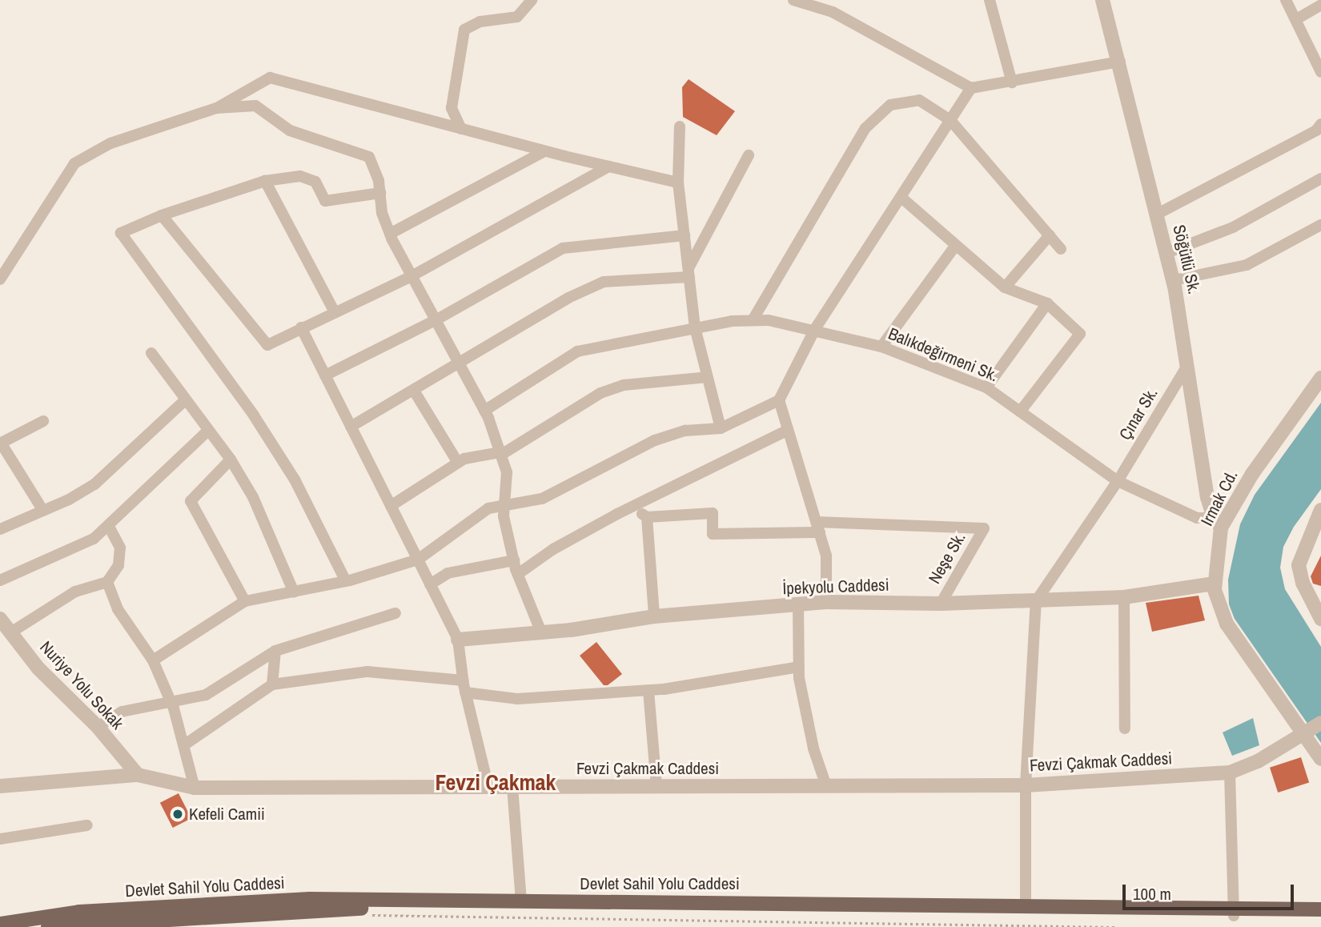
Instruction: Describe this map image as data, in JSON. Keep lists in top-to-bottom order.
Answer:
{
  "streets": {
    "main road": ["Devlet Sahil Yolu Caddesi"],
    "street": [
      "Söğütlü Sk.",
      "Balıkdeğirmeni Sk.",
      "Çınar Sk.",
      "Irmak Cd.",
      "Neşe Sk.",
      "İpekyolu Caddesi",
      "Nuriye Yolu Sokak",
      "Fevzi Çakmak Caddesi"
    ]
  },
  "crossings": [
    ["Söğütlü Sk.", "Balıkdeğirmeni Sk."],
    ["Söğütlü Sk.", "Çınar Sk."],
    ["Söğütlü Sk.", "Irmak Cd."],
    ["Balıkdeğirmeni Sk.", "Çınar Sk."],
    ["Balıkdeğirmeni Sk.", "Irmak Cd."],
    ["Çınar Sk.", "İpekyolu Caddesi"],
    ["Irmak Cd.", "İpekyolu Caddesi"],
    ["Irmak Cd.", "Fevzi Çakmak Caddesi"],
    ["Neşe Sk.", "İpekyolu Caddesi"],
    ["Nuriye Yolu Sokak", "Fevzi Çakmak Caddesi"]
  ],
  "districts": ["Fevzi Çakmak"],
  "places": ["Kefeli Camii"],
  "scale_bar": "100 m"
}
